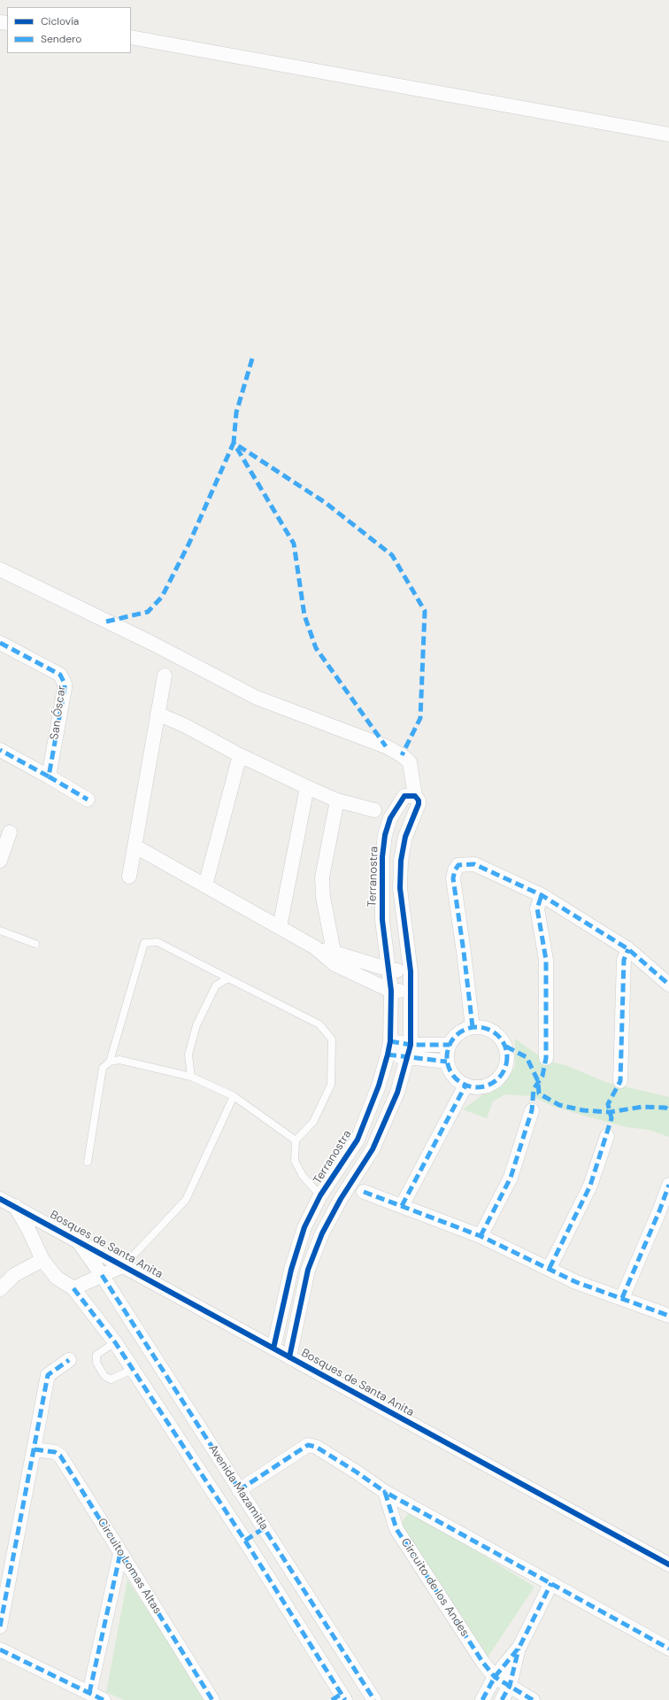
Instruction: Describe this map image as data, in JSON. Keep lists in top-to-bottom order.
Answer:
{
  "streets": {
    "street": [
      "San Óscar",
      "Terranostra",
      "Bosques de Santa Anita",
      "Avenida Mazamitla",
      "Circuito Lomas Altas",
      "Circuito de los Andes"
    ]
  },
  "crossings": [
    ["Terranostra", "Bosques de Santa Anita"],
    ["Bosques de Santa Anita", "Avenida Mazamitla"]
  ],
  "legend": ["Ciclovía", "Sendero"]
}
